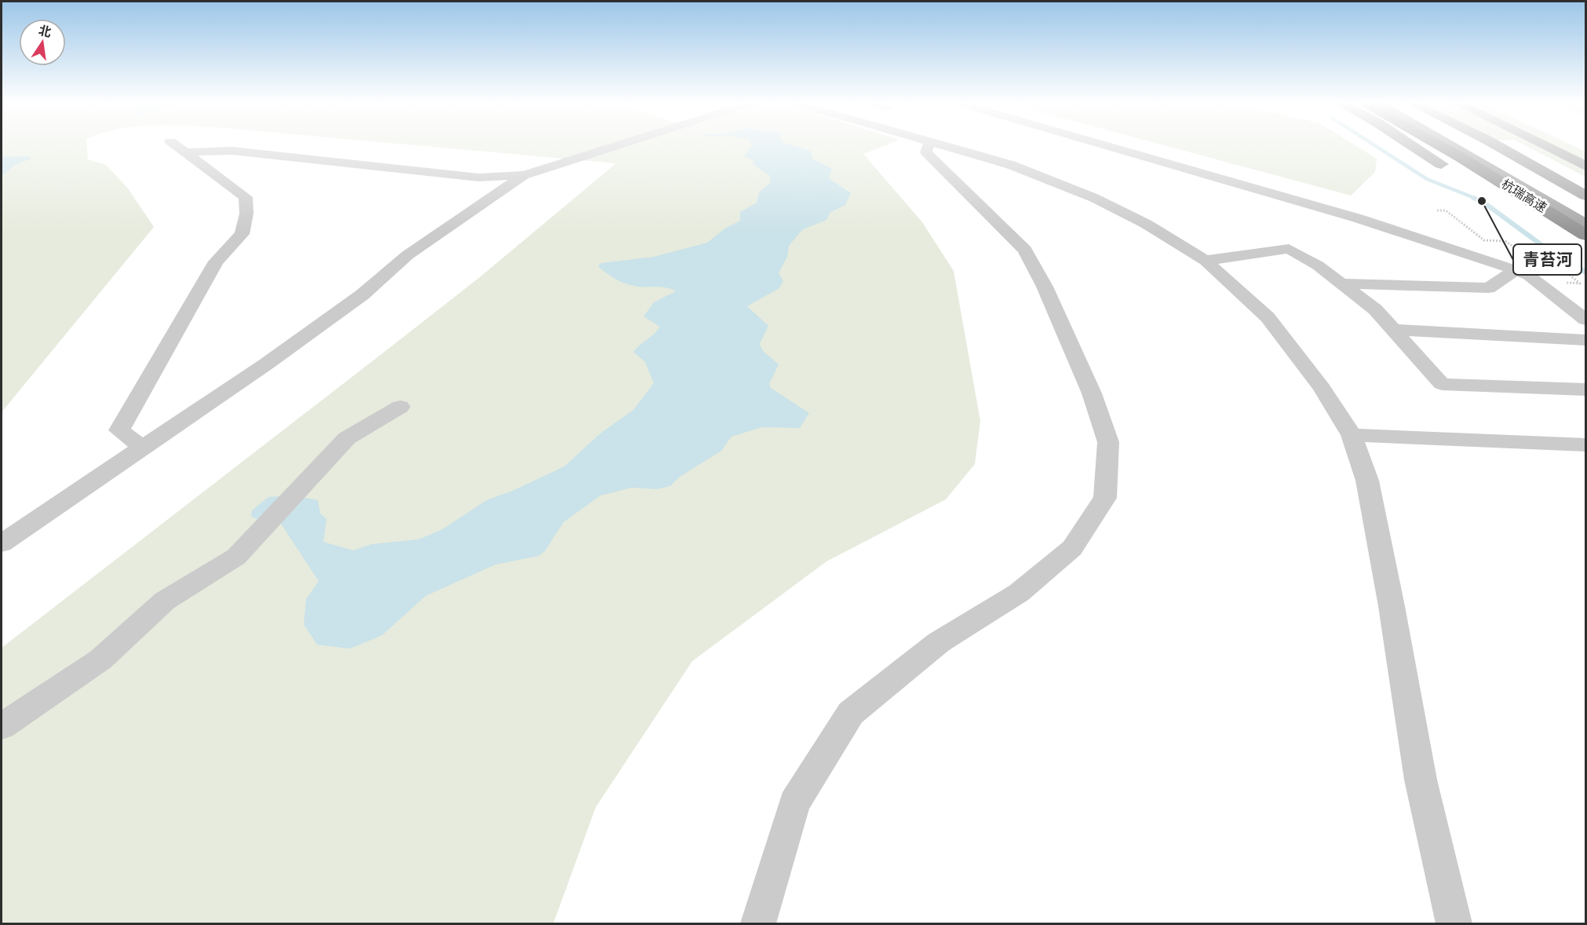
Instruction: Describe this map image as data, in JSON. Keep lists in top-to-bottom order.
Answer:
{
  "streets": {
    "highway": ["杭瑞高速"]
  },
  "places": ["青苔河"],
  "north": "top"
}
